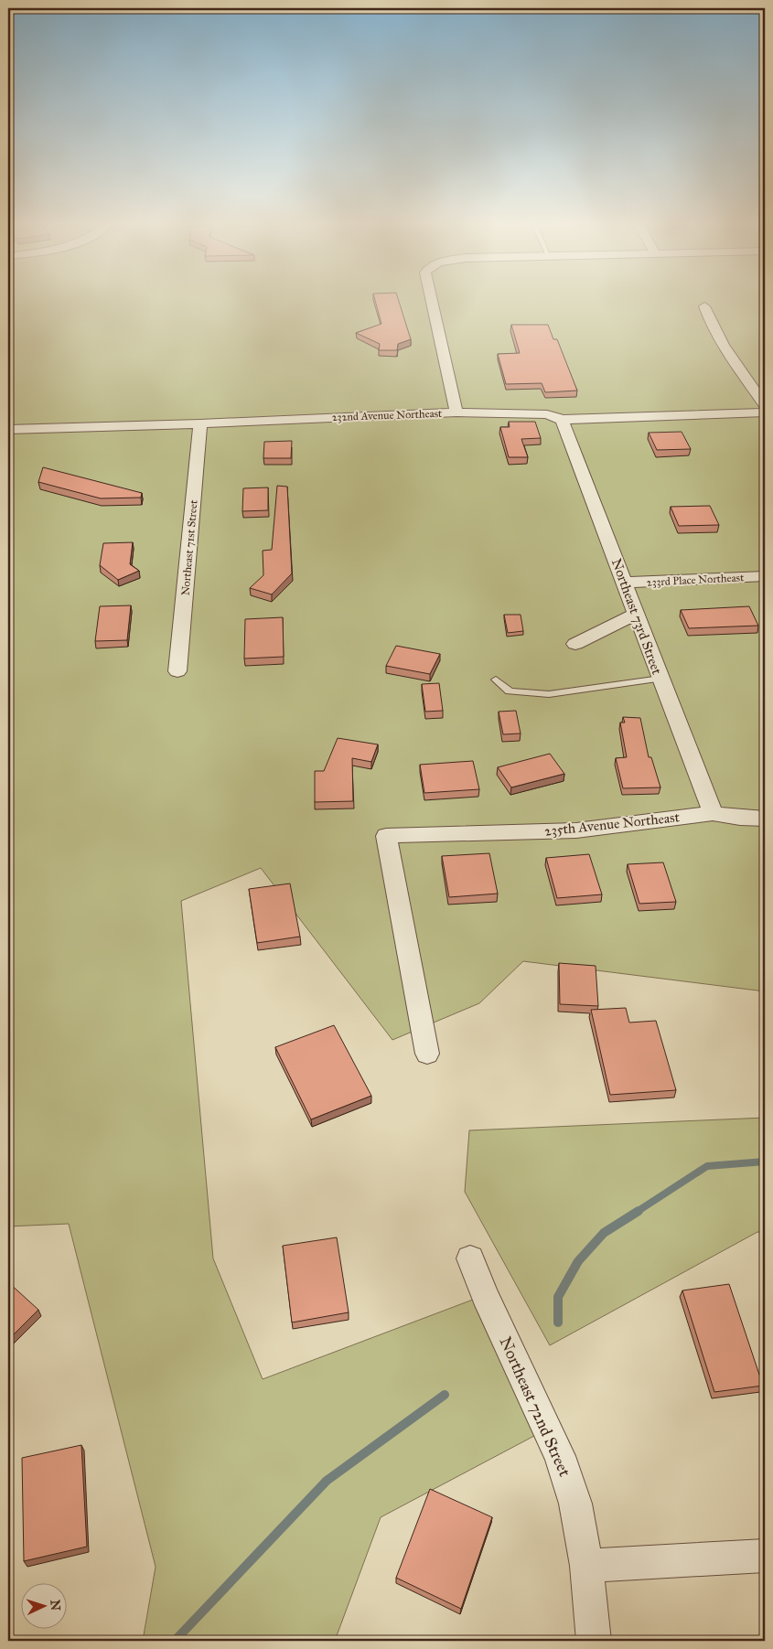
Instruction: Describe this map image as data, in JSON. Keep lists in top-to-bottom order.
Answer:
{
  "streets": {
    "street": [
      "232nd Avenue Northeast",
      "Northeast 71st Street",
      "233rd Place Northeast",
      "Northeast 73rd Street",
      "235th Avenue Northeast",
      "Northeast 72nd Street"
    ]
  },
  "crossings": [
    ["232nd Avenue Northeast", "Northeast 71st Street"],
    ["232nd Avenue Northeast", "Northeast 73rd Street"],
    ["233rd Place Northeast", "Northeast 73rd Street"],
    ["Northeast 73rd Street", "235th Avenue Northeast"]
  ],
  "north": "right"
}
